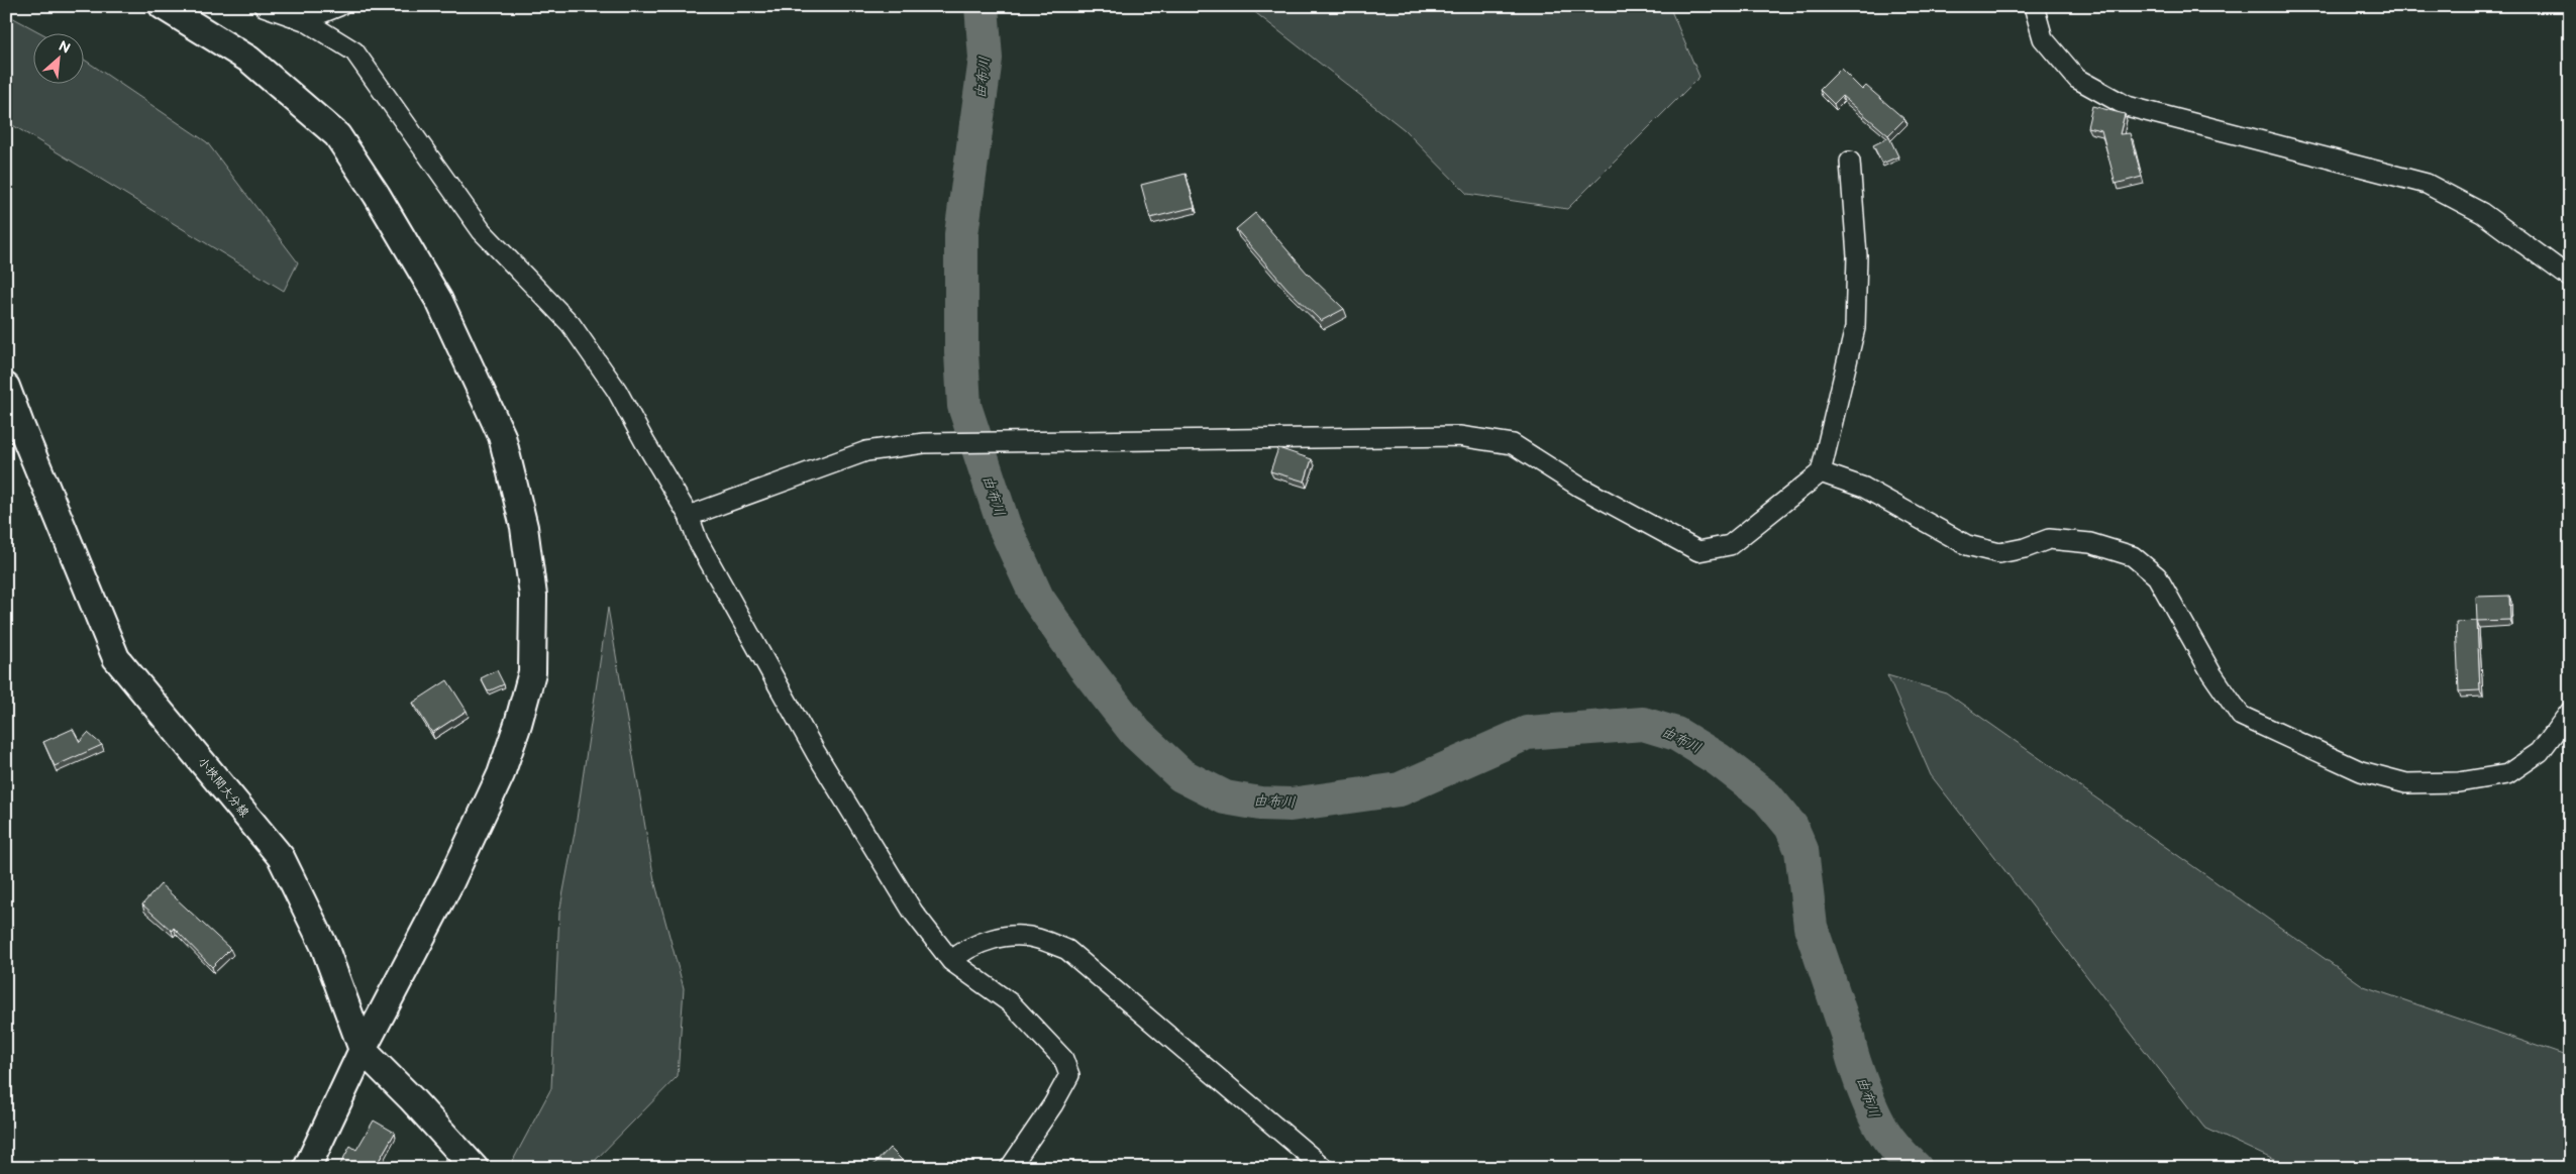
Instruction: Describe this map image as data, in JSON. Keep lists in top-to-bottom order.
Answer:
{
  "streets": {
    "street": ["小挾間大分線"]
  },
  "water": ["由布川"],
  "north": "top right"
}
